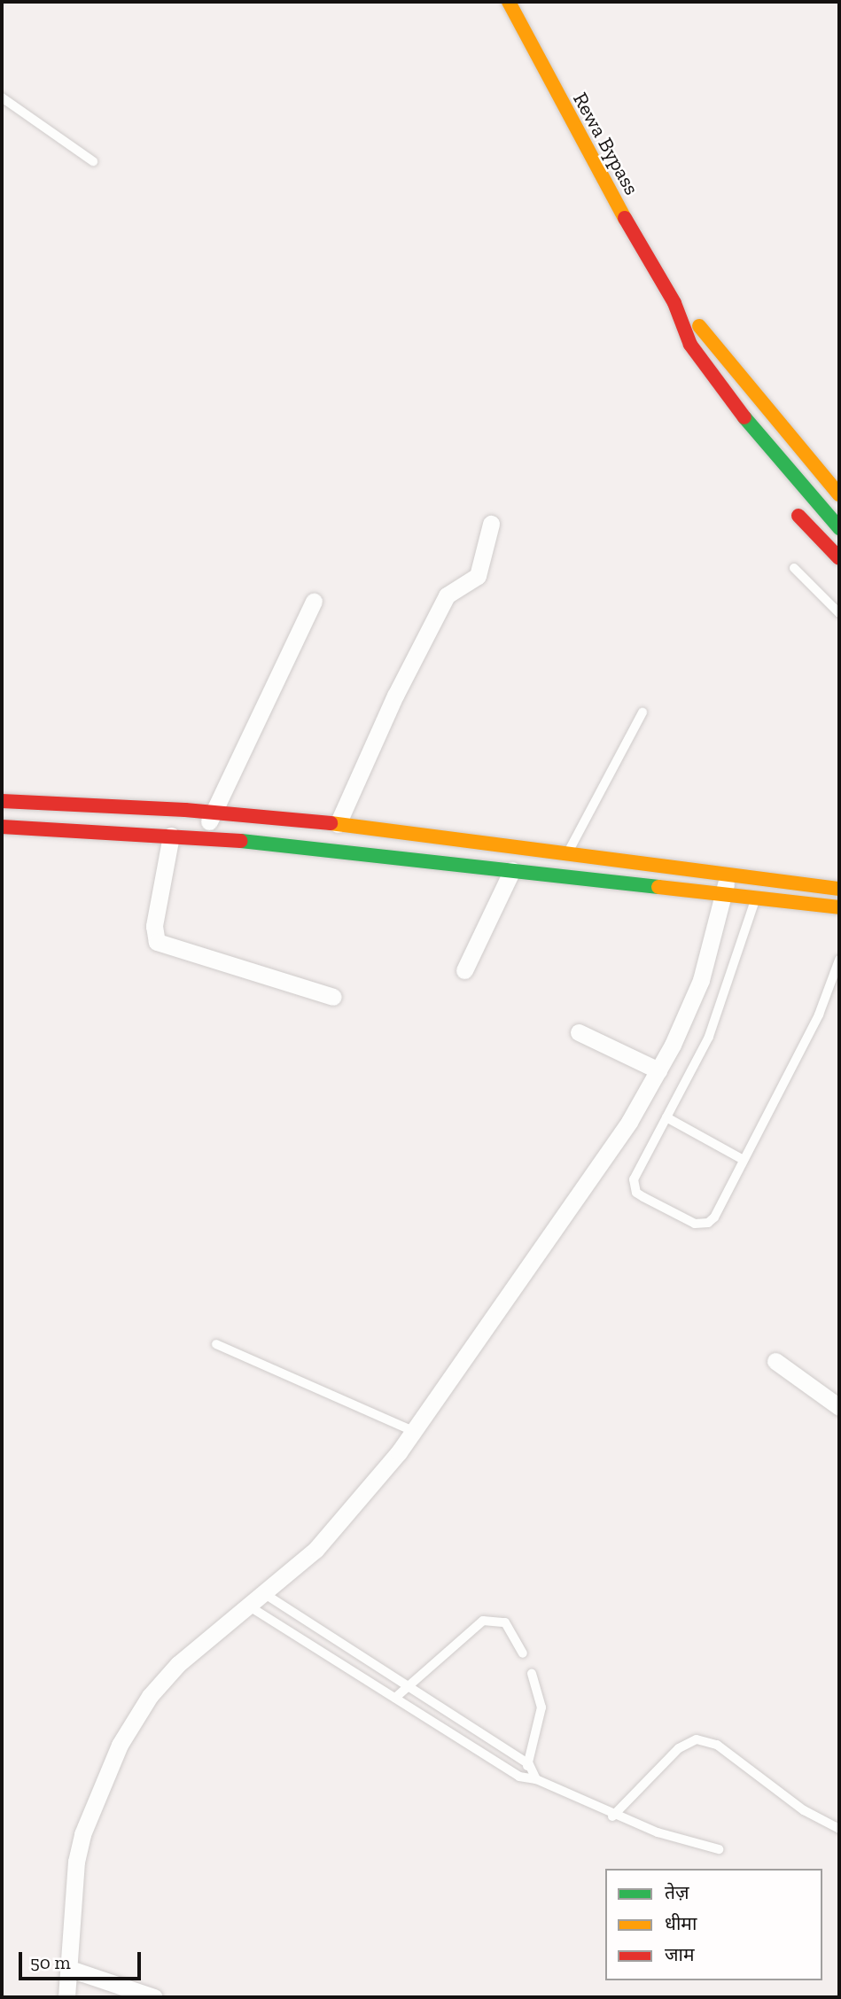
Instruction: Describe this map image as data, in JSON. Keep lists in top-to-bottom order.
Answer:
{
  "streets": {
    "main road": ["Rewa Bypass"]
  },
  "legend": ["तेज़", "धीमा", "जाम"],
  "scale_bar": "50 m"
}
